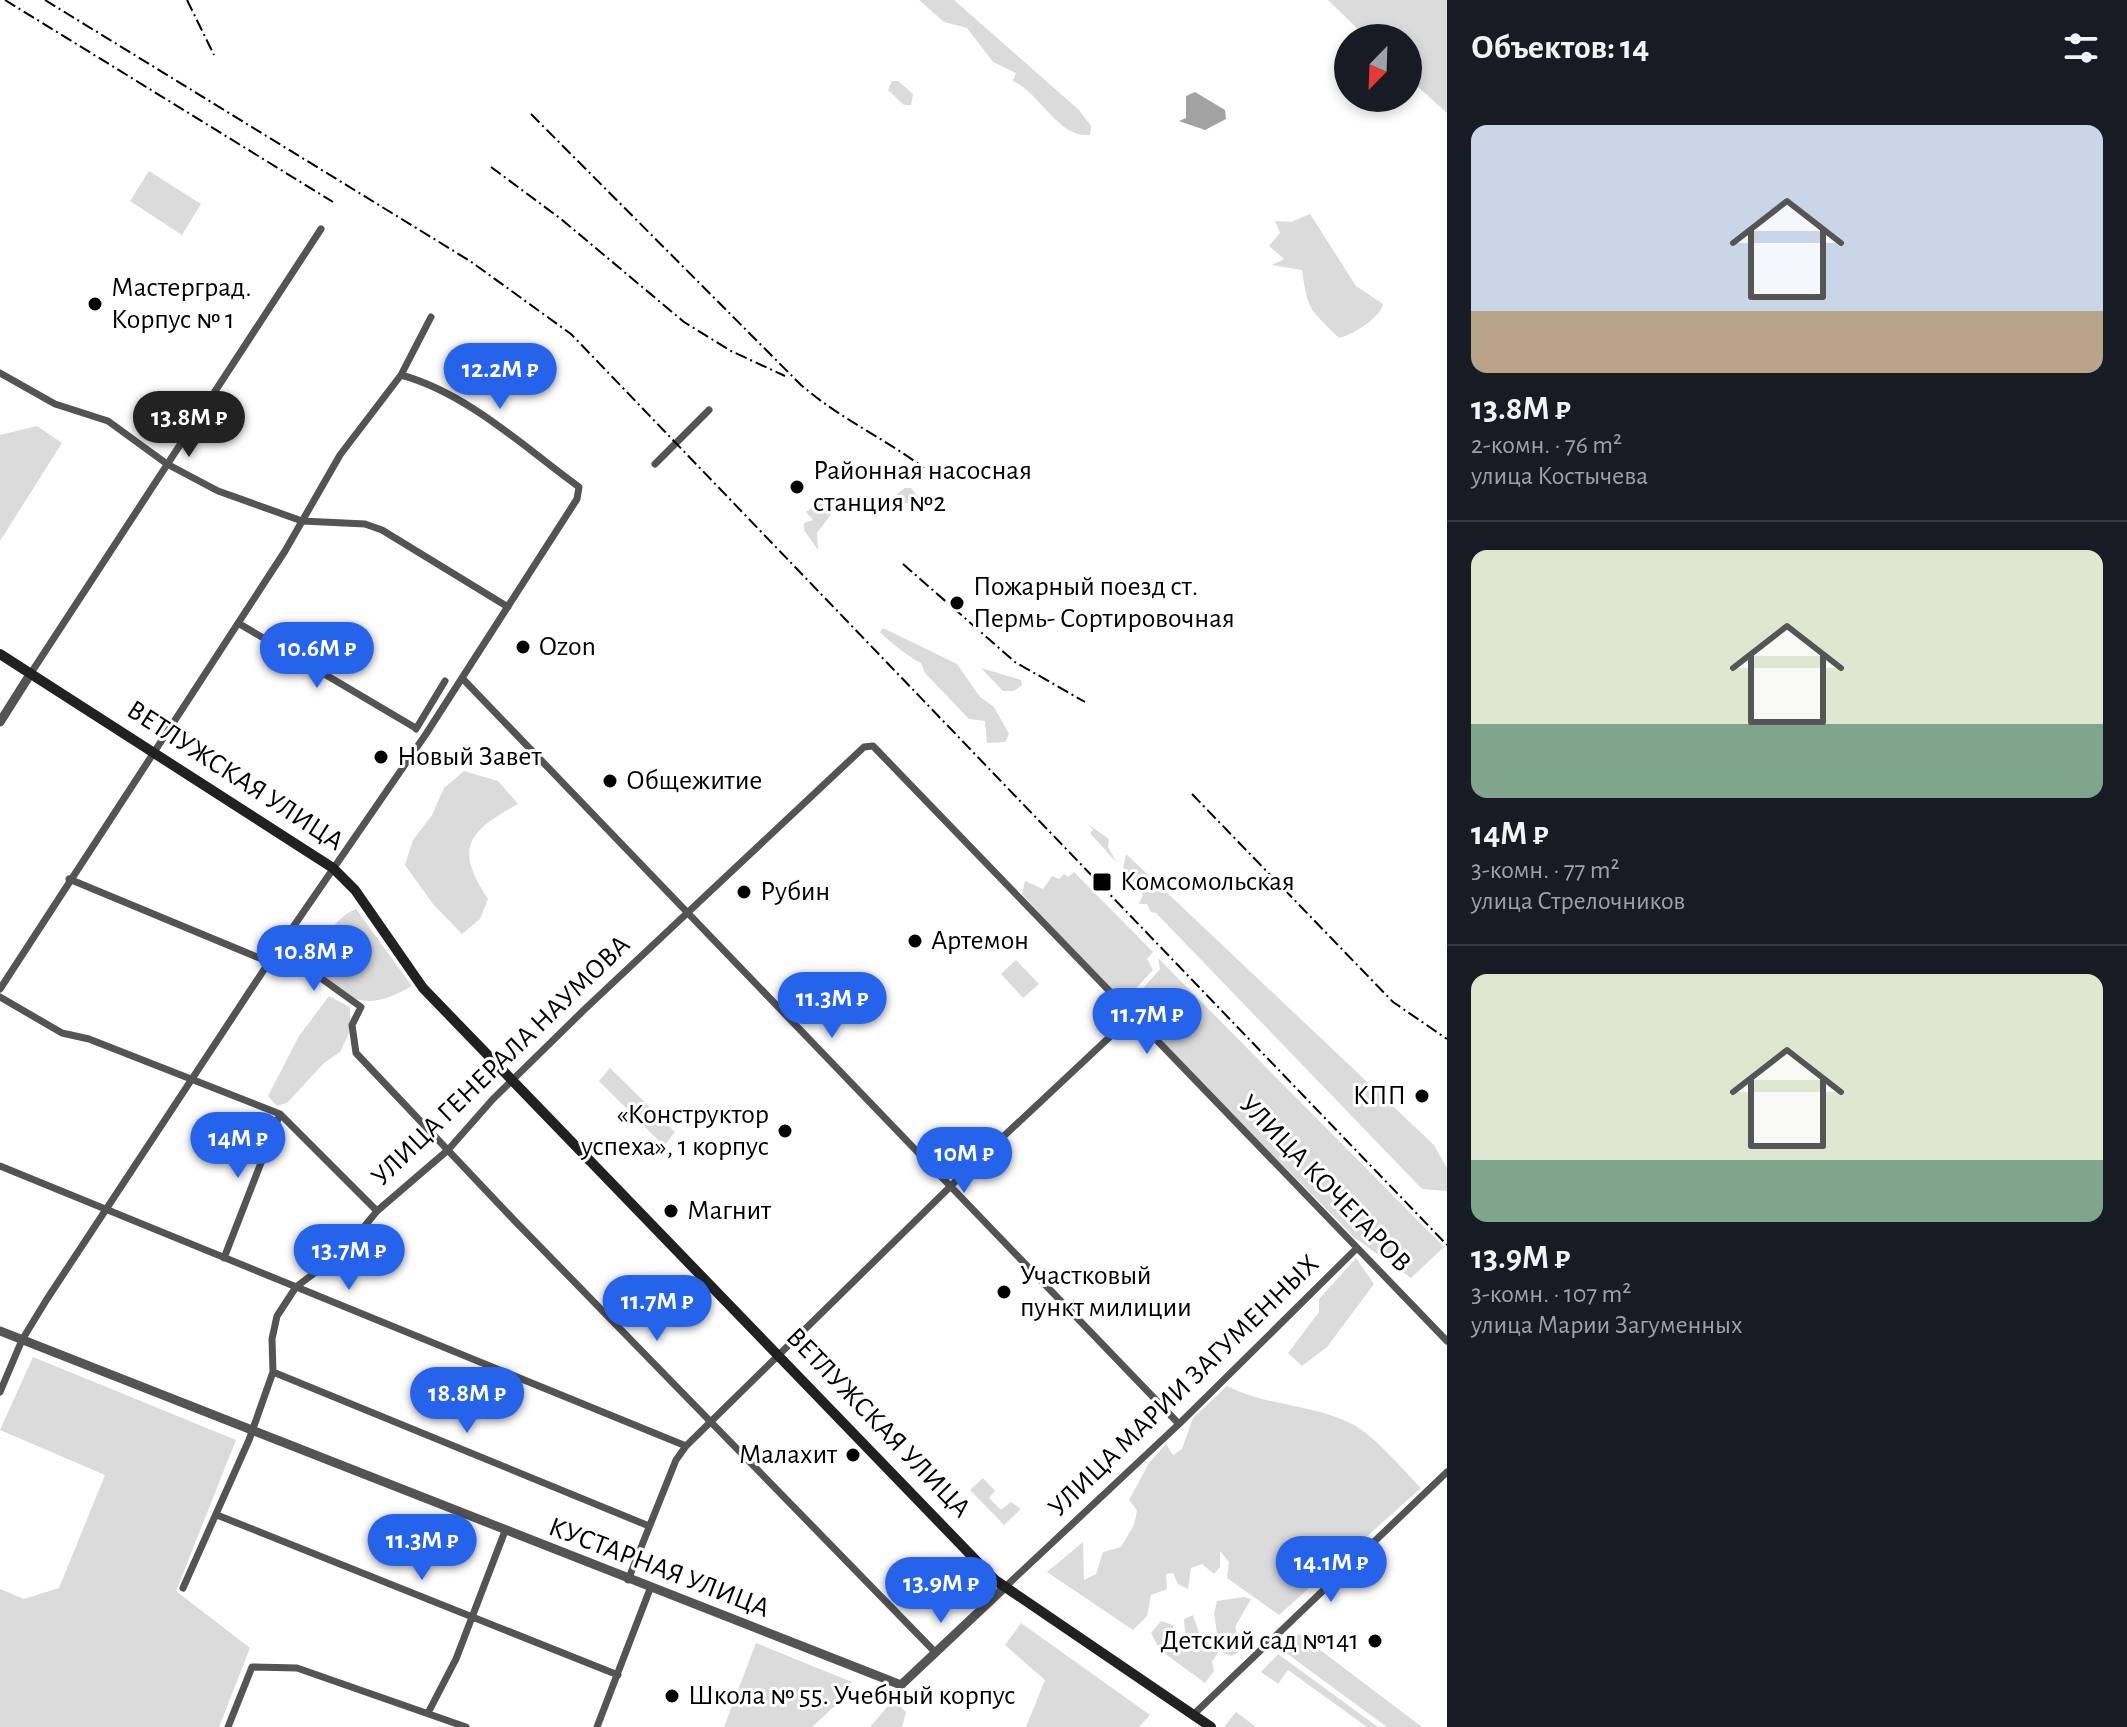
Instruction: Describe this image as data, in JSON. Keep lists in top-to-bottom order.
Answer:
{
  "streets": {
    "main road": ["ВЕТЛУЖСКАЯ УЛИЦА"],
    "street": [
      "УЛИЦА ГЕНЕРАЛА НАУМОВА",
      "УЛИЦА КОЧЕГАРОВ",
      "УЛИЦА МАРИИ ЗАГУМЕННЫХ",
      "КУСТАРНАЯ УЛИЦА"
    ]
  },
  "crossings": [
    ["ВЕТЛУЖСКАЯ УЛИЦА", "УЛИЦА ГЕНЕРАЛА НАУМОВА"],
    ["ВЕТЛУЖСКАЯ УЛИЦА", "УЛИЦА МАРИИ ЗАГУМЕННЫХ"],
    ["УЛИЦА ГЕНЕРАЛА НАУМОВА", "УЛИЦА КОЧЕГАРОВ"],
    ["УЛИЦА ГЕНЕРАЛА НАУМОВА", "КУСТАРНАЯ УЛИЦА"],
    ["УЛИЦА КОЧЕГАРОВ", "УЛИЦА МАРИИ ЗАГУМЕННЫХ"],
    ["УЛИЦА МАРИИ ЗАГУМЕННЫХ", "КУСТАРНАЯ УЛИЦА"]
  ],
  "places": {
    "other": [
      "Мастерград. Корпус № 1",
      "Районная насосная станция №2",
      "Пожарный поезд ст. Пермь- Сортировочная",
      "Ozon",
      "Новый Завет",
      "Общежитие",
      "Рубин",
      "Артемон",
      "КПП",
      "«Конструктор успеха», 1 корпус",
      "Магнит",
      "Участковый пункт милиции",
      "Малахит",
      "Детский сад №141",
      "Школа № 55. Учебный корпус"
    ],
    "transit": ["Комсомольская"]
  },
  "north": "bottom left",
  "page": {
    "heading": "Объектов: 14",
    "list": [
      {
        "name": "13.8M ₽",
        "note": "2-комн. · 76 m² · улица Костычева"
      },
      {
        "name": "14M ₽",
        "note": "3-комн. · 77 m² · улица Стрелочников"
      },
      {
        "name": "13.9M ₽",
        "note": "3-комн. · 107 m² · улица Марии Загуменных"
      }
    ],
    "price": [
      "12.2M ₽",
      "13.8M ₽",
      "10.6M ₽",
      "10.8M ₽",
      "11.3M ₽",
      "11.7M ₽",
      "14M ₽",
      "10M ₽",
      "13.7M ₽",
      "11.7M ₽",
      "18.8M ₽",
      "11.3M ₽",
      "14.1M ₽",
      "13.9M ₽"
    ]
  }
}
